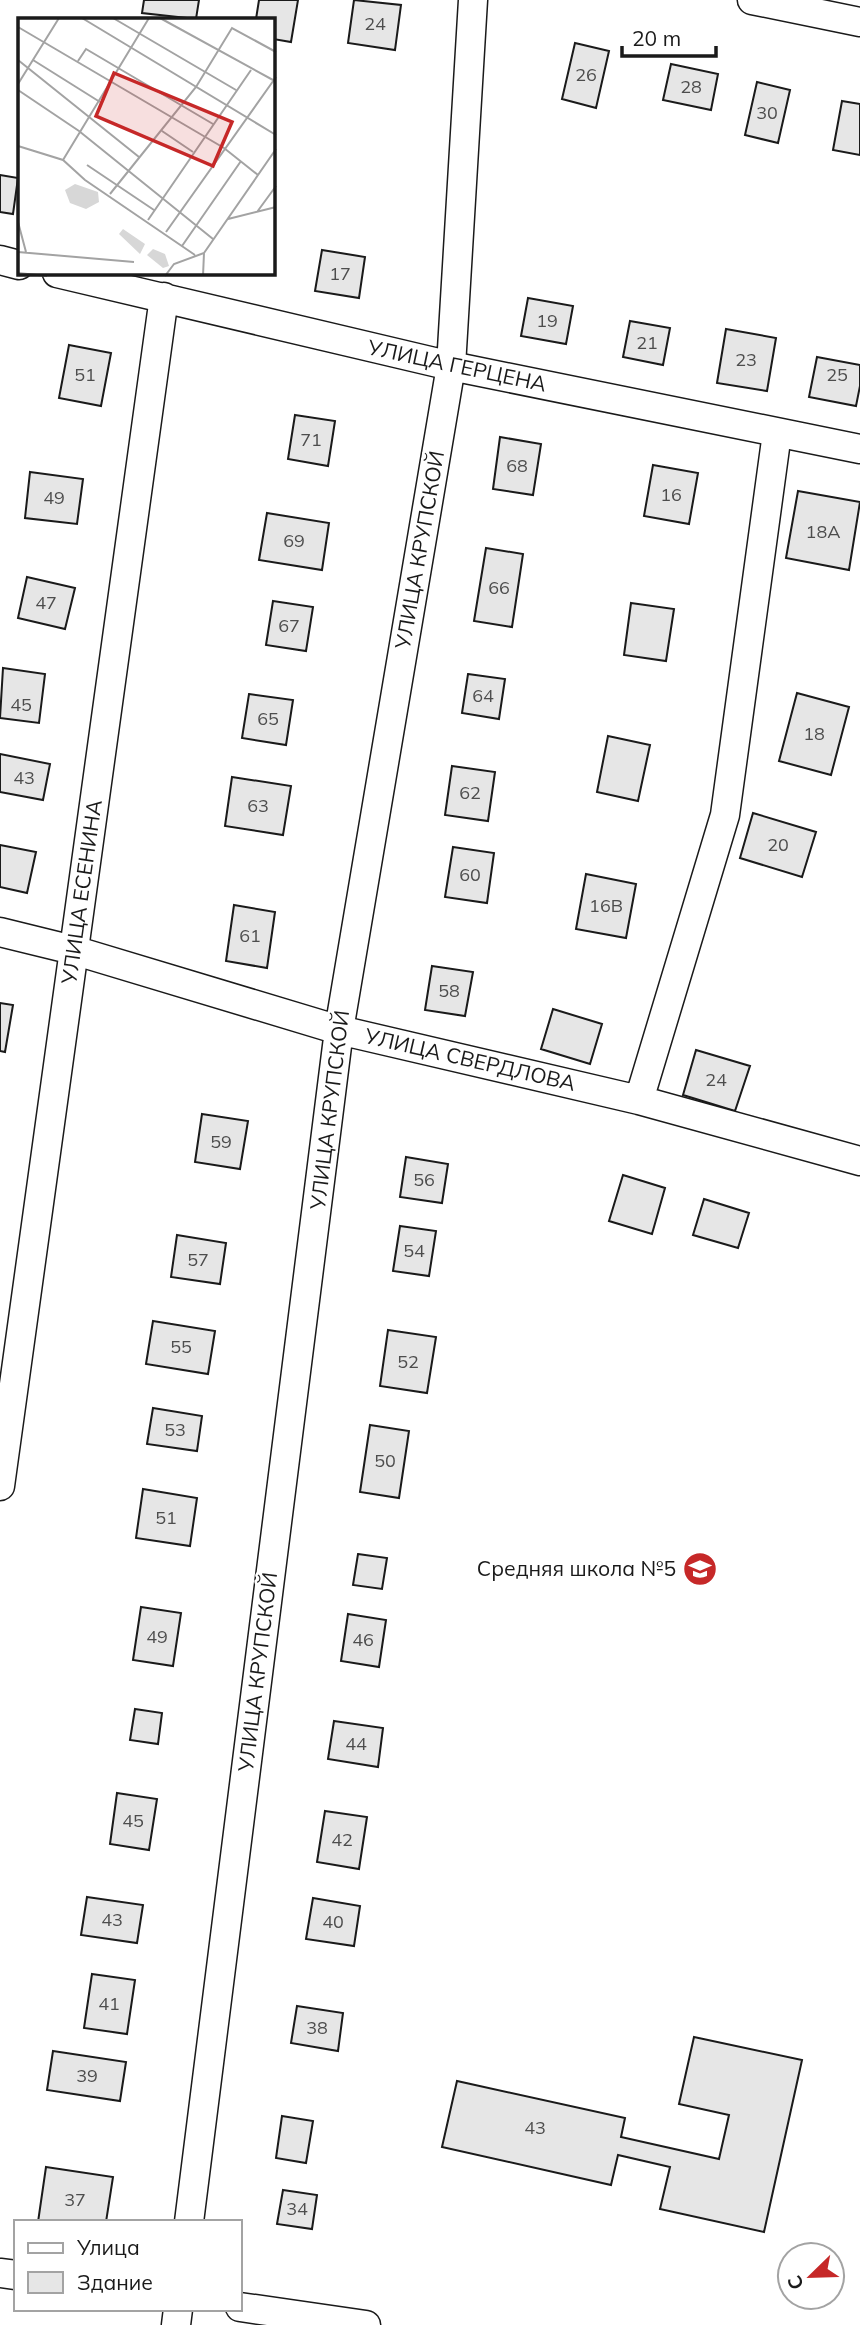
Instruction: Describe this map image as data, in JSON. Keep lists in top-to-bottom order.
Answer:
{
  "streets": {
    "street": [
      "УЛИЦА ГЕРЦЕНА",
      "УЛИЦА КРУПСКОЙ",
      "УЛИЦА ЕСЕНИНА",
      "УЛИЦА СВЕРДЛОВА"
    ]
  },
  "crossings": [
    ["УЛИЦА ГЕРЦЕНА", "УЛИЦА КРУПСКОЙ"],
    ["УЛИЦА ГЕРЦЕНА", "УЛИЦА ЕСЕНИНА"],
    ["УЛИЦА КРУПСКОЙ", "УЛИЦА СВЕРДЛОВА"],
    ["УЛИЦА ЕСЕНИНА", "УЛИЦА СВЕРДЛОВА"]
  ],
  "places": {
    "school or university": ["Средняя школа №5"]
  },
  "house_numbers": [
    "24",
    "26",
    "28",
    "30",
    "17",
    "19",
    "21",
    "23",
    "51",
    "25",
    "71",
    "68",
    "16",
    "49",
    "18А",
    "69",
    "66",
    "47",
    "67",
    "64",
    "45",
    "65",
    "18",
    "43",
    "62",
    "63",
    "20",
    "60",
    "16В",
    "61",
    "58",
    "24",
    "59",
    "56",
    "54",
    "57",
    "55",
    "52",
    "53",
    "50",
    "51",
    "49",
    "46",
    "44",
    "45",
    "42",
    "43",
    "40",
    "41",
    "38",
    "39",
    "43",
    "37",
    "34"
  ],
  "legend": ["Улица", "Здание"],
  "scale_bar": "20 m",
  "north": "bottom left"
}
